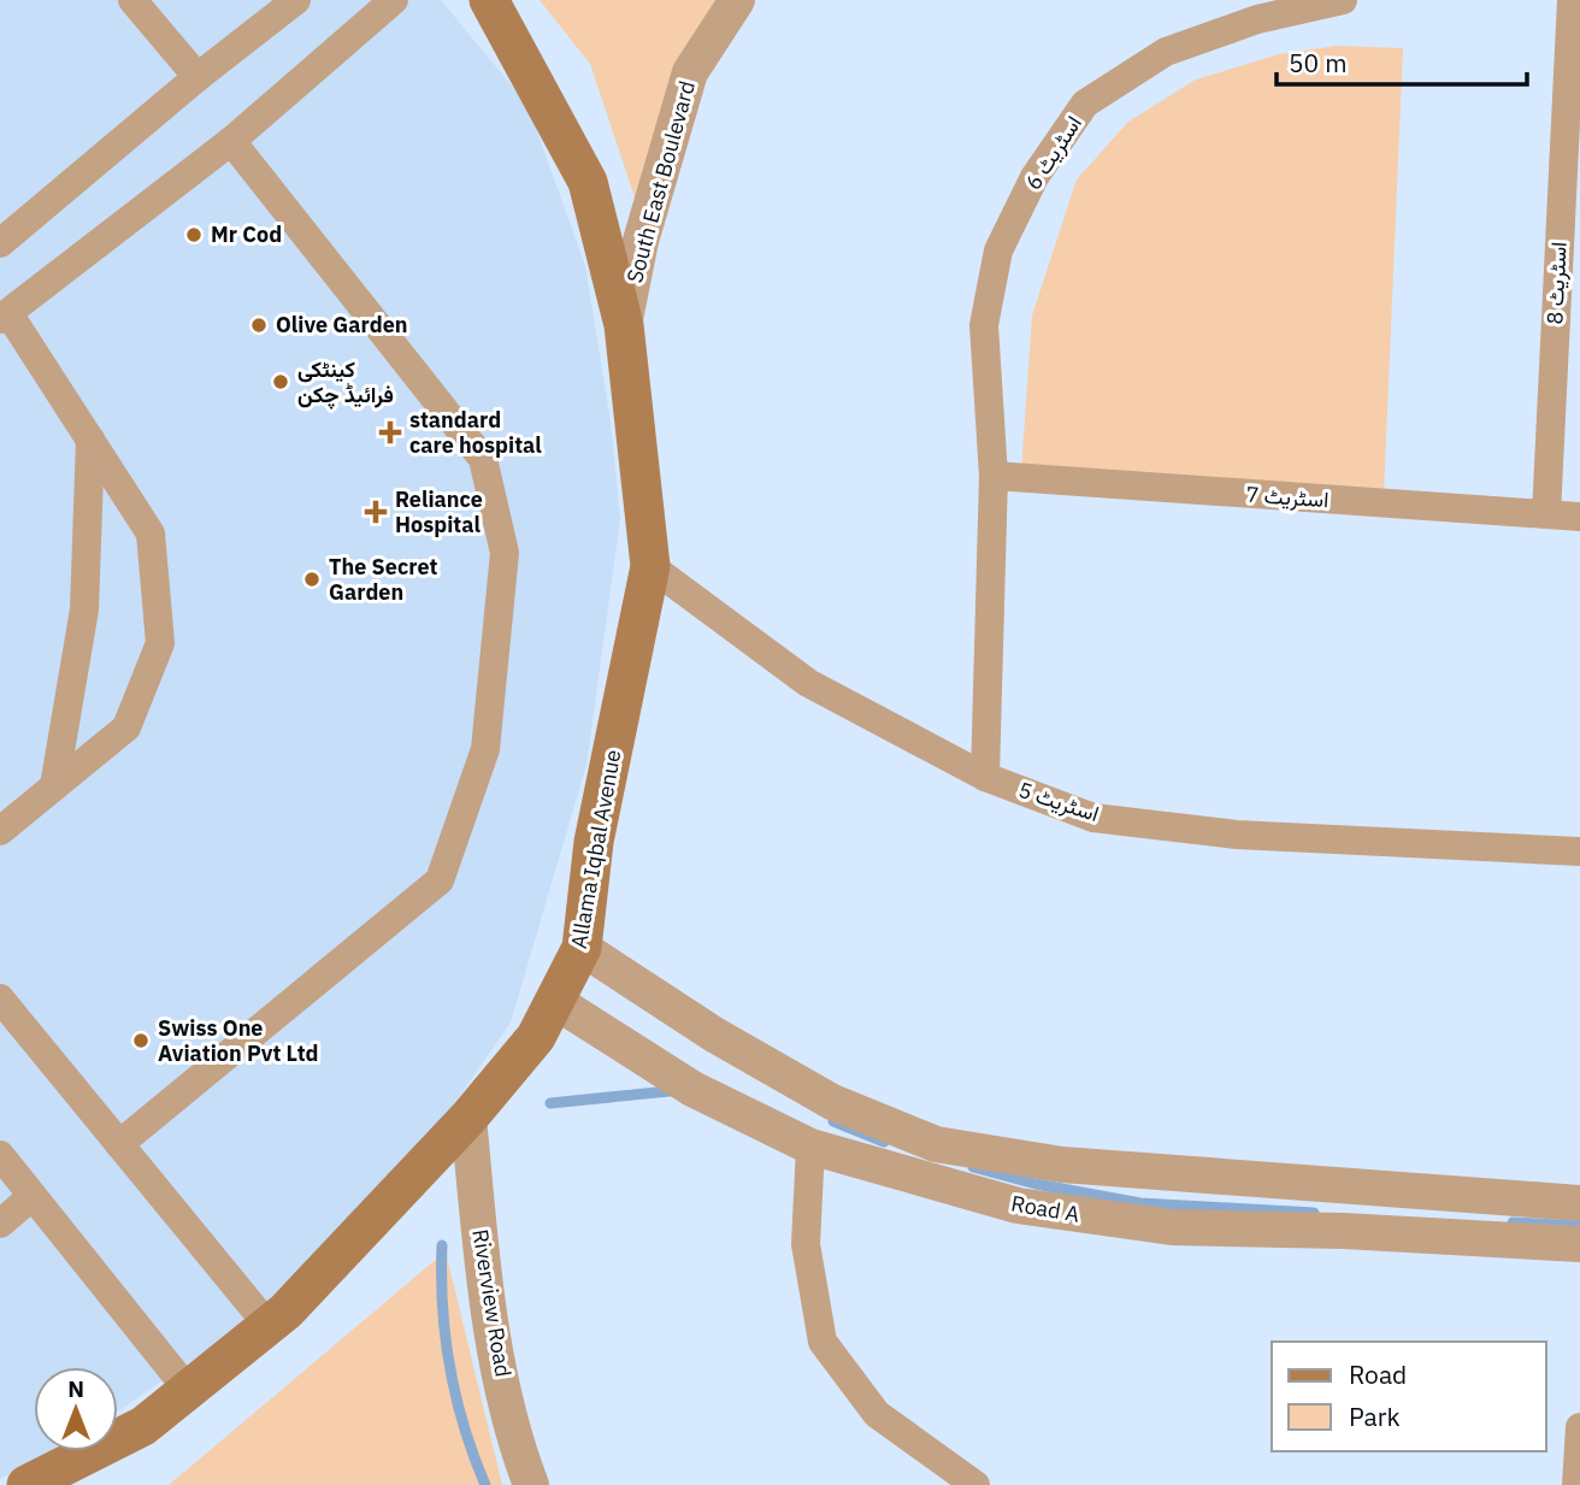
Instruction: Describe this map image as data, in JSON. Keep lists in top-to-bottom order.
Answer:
{
  "streets": {
    "main road": ["Allama Iqbal Avenue"],
    "street": [
      "اسٹریٹ 6",
      "South East Boulevard",
      "اسٹریٹ 8",
      "اسٹریٹ 7",
      "اسٹریٹ 5",
      "Road A",
      "Riverview Road"
    ]
  },
  "crossings": [
    ["اسٹریٹ 6", "اسٹریٹ 7"],
    ["اسٹریٹ 6", "اسٹریٹ 5"],
    ["South East Boulevard", "Allama Iqbal Avenue"],
    ["اسٹریٹ 8", "اسٹریٹ 7"],
    ["اسٹریٹ 5", "Allama Iqbal Avenue"],
    ["Allama Iqbal Avenue", "Road A"],
    ["Allama Iqbal Avenue", "Riverview Road"]
  ],
  "places": {
    "other": [
      "Mr Cod",
      "Olive Garden",
      "کینٹکی فرائیڈ چکن",
      "The Secret Garden",
      "Swiss One Aviation Pvt Ltd"
    ],
    "health": ["standard care hospital", "Reliance Hospital"]
  },
  "legend": ["Road", "Park"],
  "scale_bar": "50 m",
  "north": "top"
}
